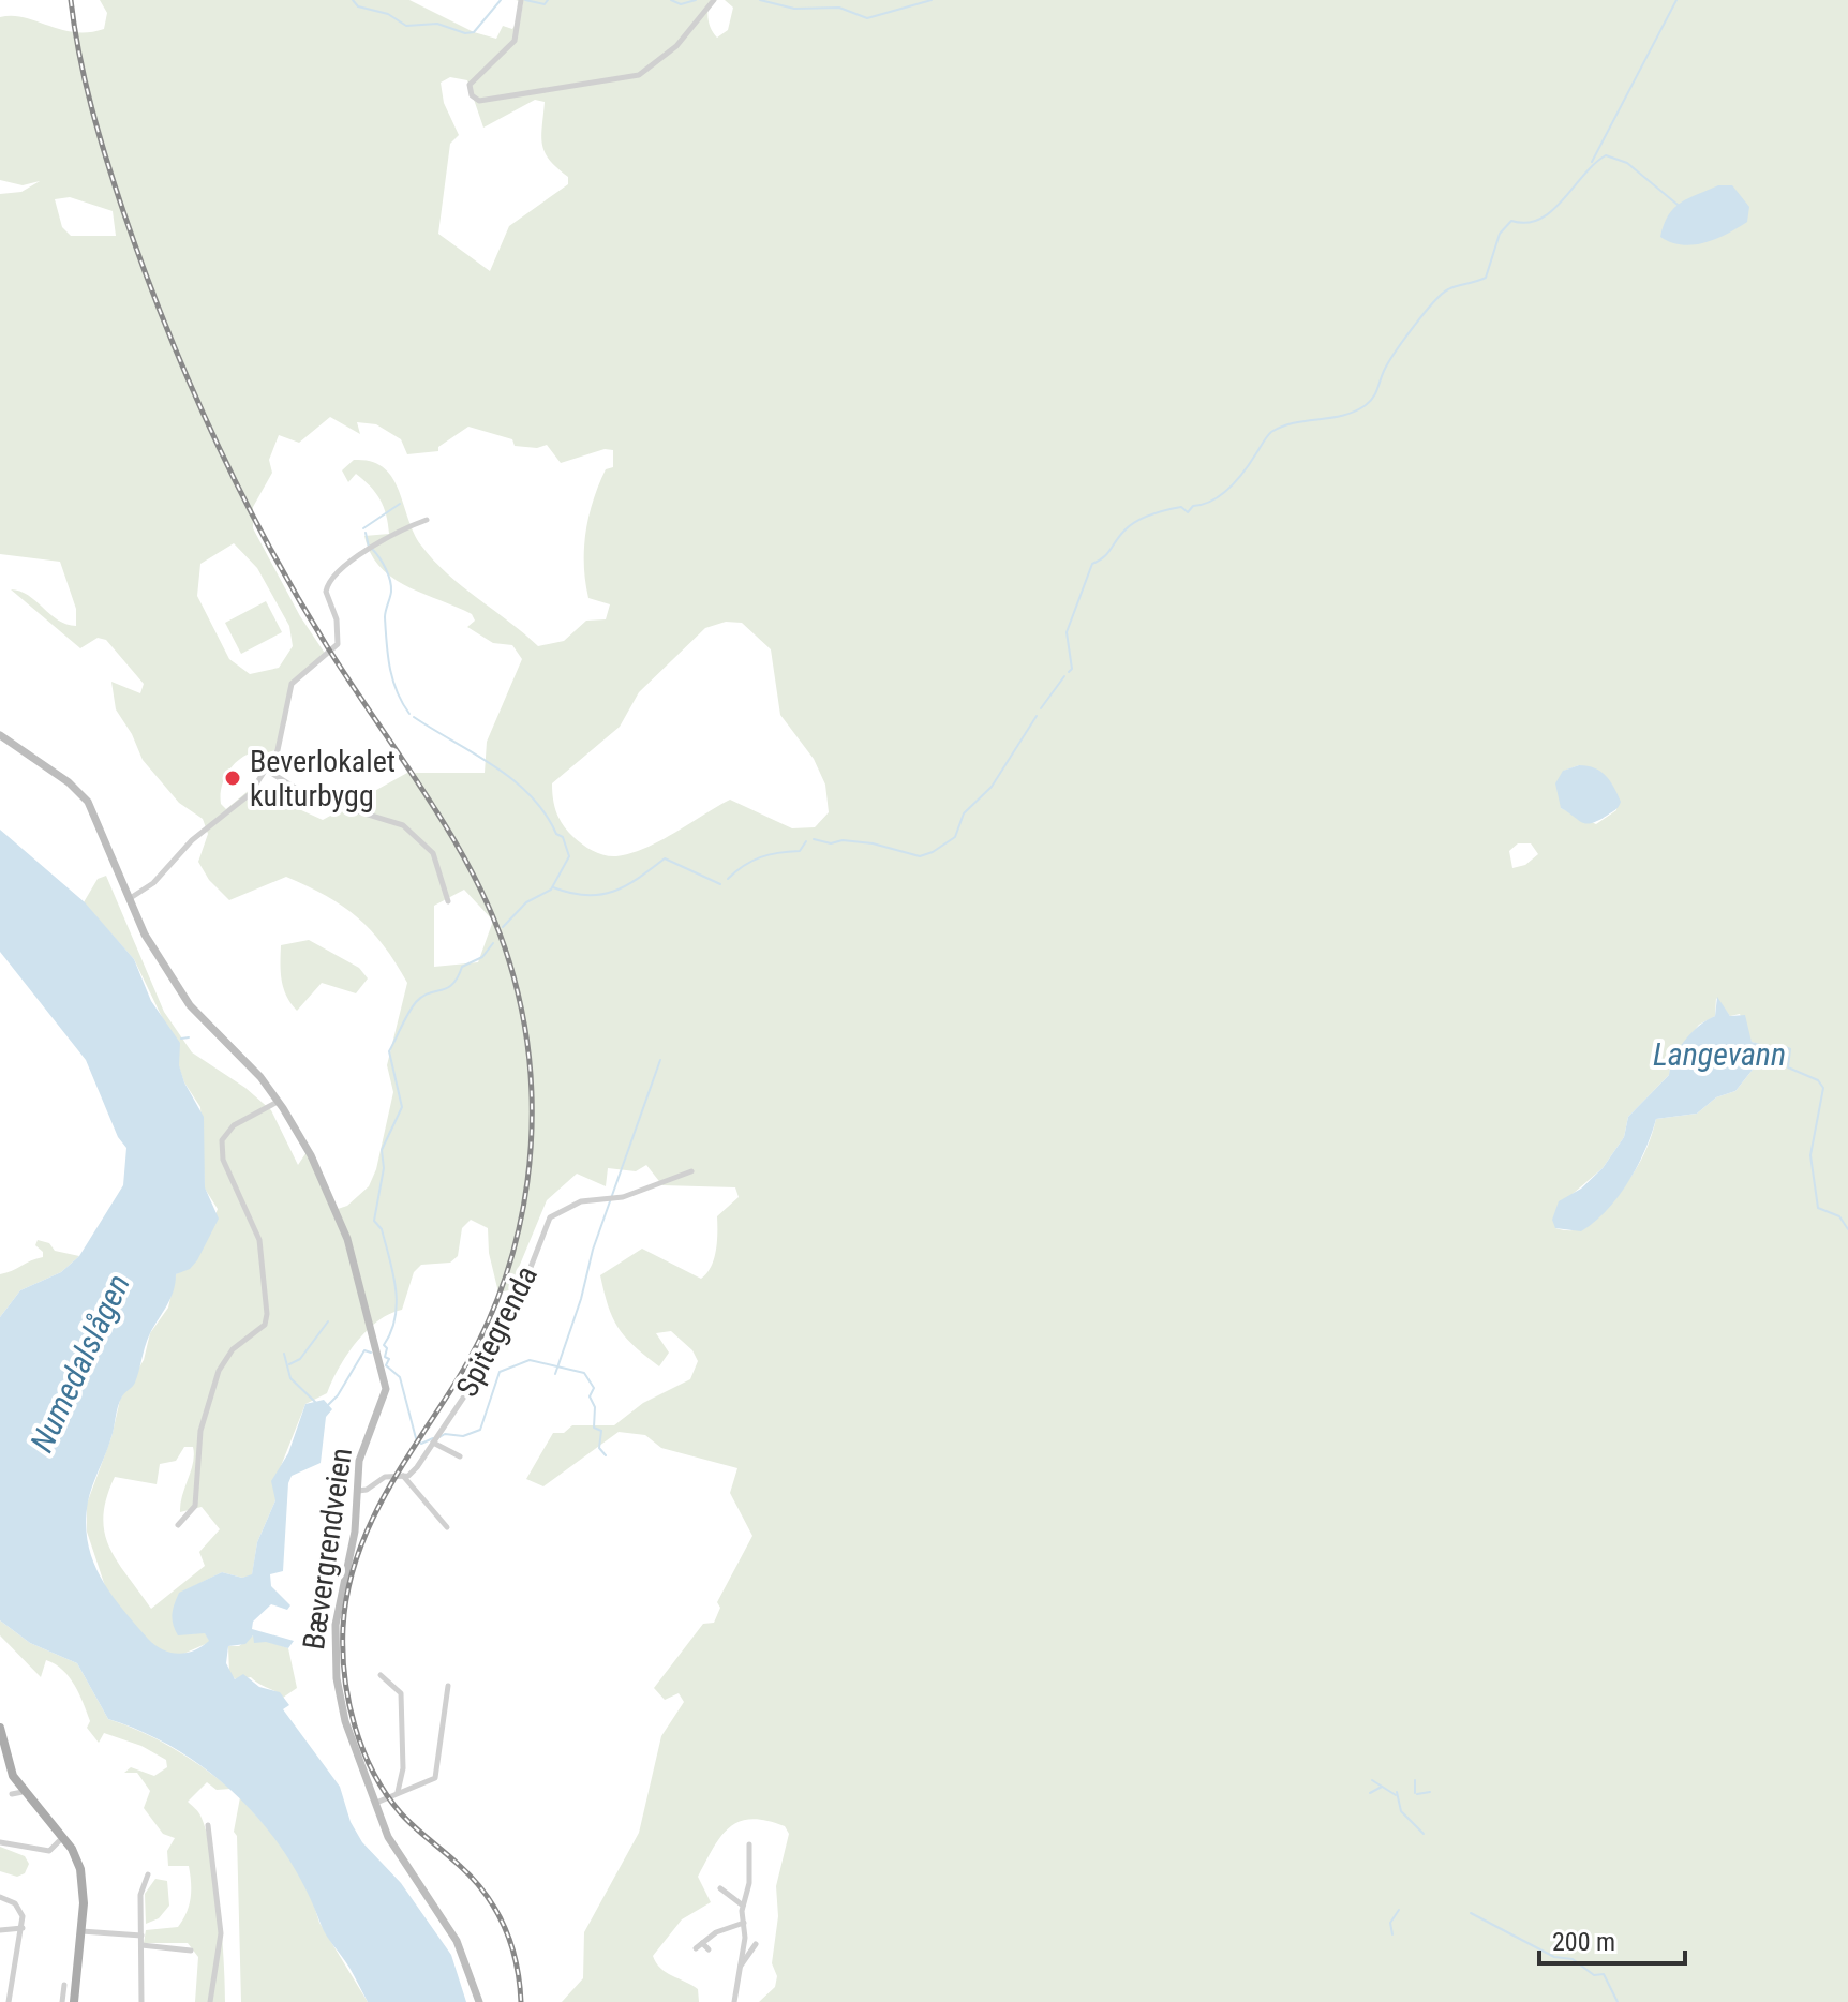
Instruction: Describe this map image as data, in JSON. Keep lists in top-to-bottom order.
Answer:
{
  "streets": {
    "main road": ["Bævergrendveien"],
    "street": ["Spitegrenda"]
  },
  "crossings": [
    ["Spitegrenda", "Bævergrendveien"]
  ],
  "water": ["Langevann", "Numedalslågen"],
  "places": ["Beverlokalet kulturbygg"],
  "scale_bar": "200 m"
}
